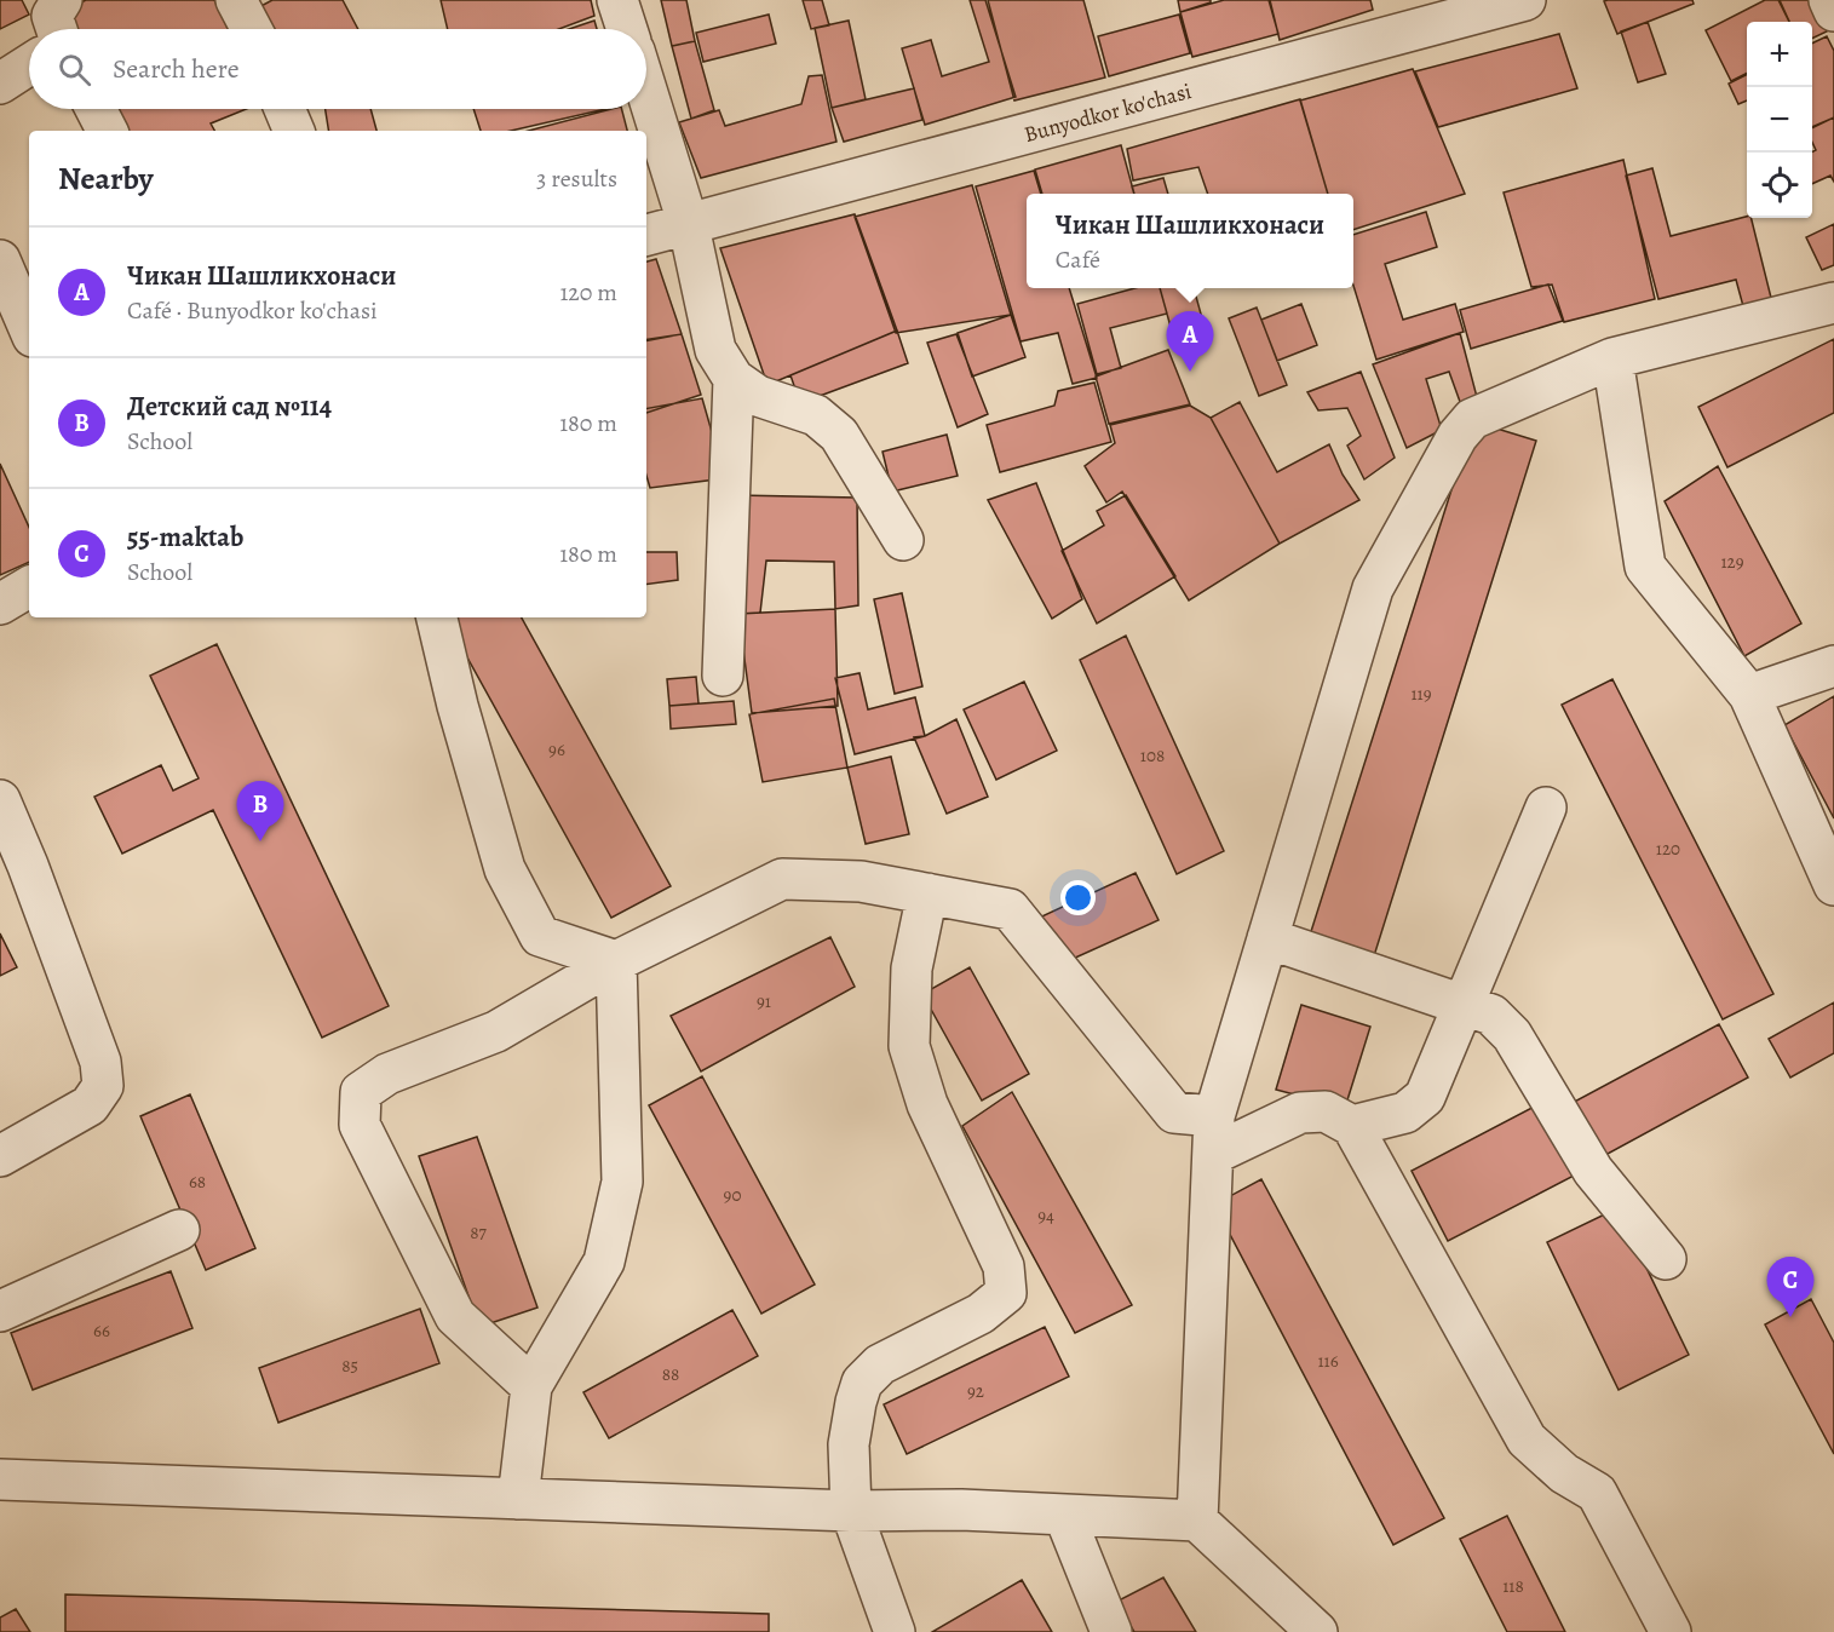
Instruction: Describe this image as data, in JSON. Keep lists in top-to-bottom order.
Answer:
{
  "streets": {
    "street": ["Bunyodkor ko'chasi"]
  },
  "house_numbers": [
    "129",
    "119",
    "96",
    "108",
    "120",
    "91",
    "68",
    "90",
    "94",
    "87",
    "66",
    "116",
    "85",
    "88",
    "92",
    "118"
  ],
  "page": {
    "map_buttons": ["+", "−"],
    "search": "Search here",
    "heading": ["Nearby", "3 results"],
    "popup": ["Чикан Шашликхонаси", "Café"],
    "list": [
      {
        "mark": "A",
        "name": "Чикан Шашликхонаси",
        "note": "Café · Bunyodkor ko'chasi",
        "value": "120 m"
      },
      {
        "mark": "B",
        "name": "Детский сад №114",
        "note": "School",
        "value": "180 m"
      },
      {
        "mark": "C",
        "name": "55-maktab",
        "note": "School",
        "value": "180 m"
      }
    ],
    "pins": ["A", "B", "C"]
  }
}
